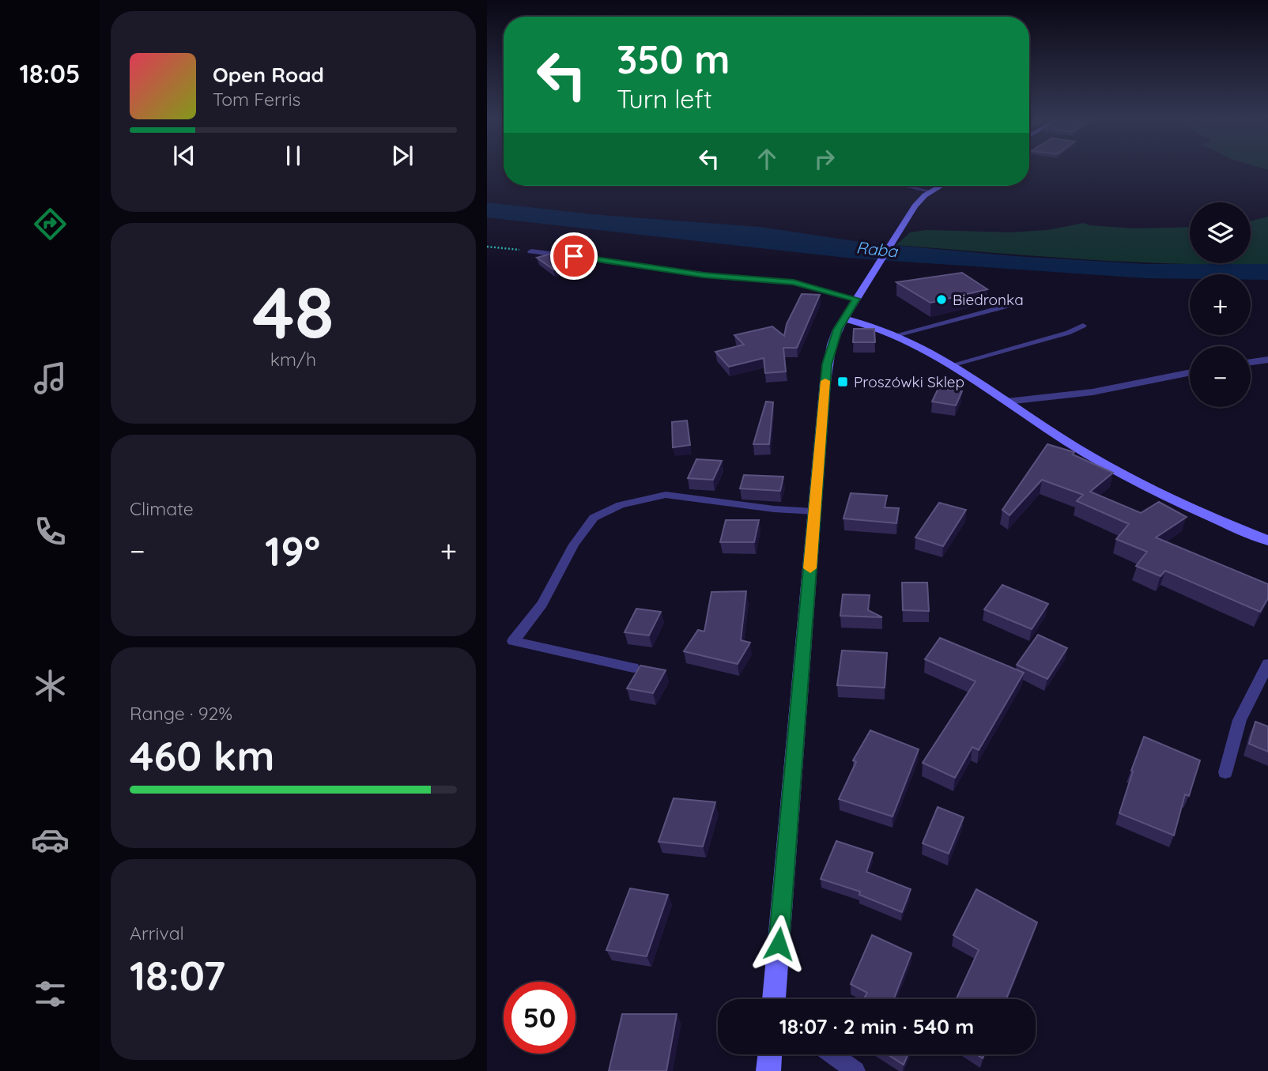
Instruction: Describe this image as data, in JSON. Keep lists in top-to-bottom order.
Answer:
{
  "water": ["Raba"],
  "places": {
    "other": ["Biedronka"],
    "transit": ["Proszówki Sklep"]
  },
  "page": {
    "tabs": "18:05",
    "turn": ["350 m", "Turn left"],
    "song": ["Open Road", "Tom Ferris"],
    "map_buttons": ["+", "−"],
    "tile": [
      ["48", "km/h"],
      "Climate",
      ["Range · 92%", "460 km"],
      ["Arrival", "18:07"]
    ],
    "heat": ["−", "19°", "+"],
    "limit": "50",
    "trip": "18:07 · 2 min · 540 m"
  }
}
